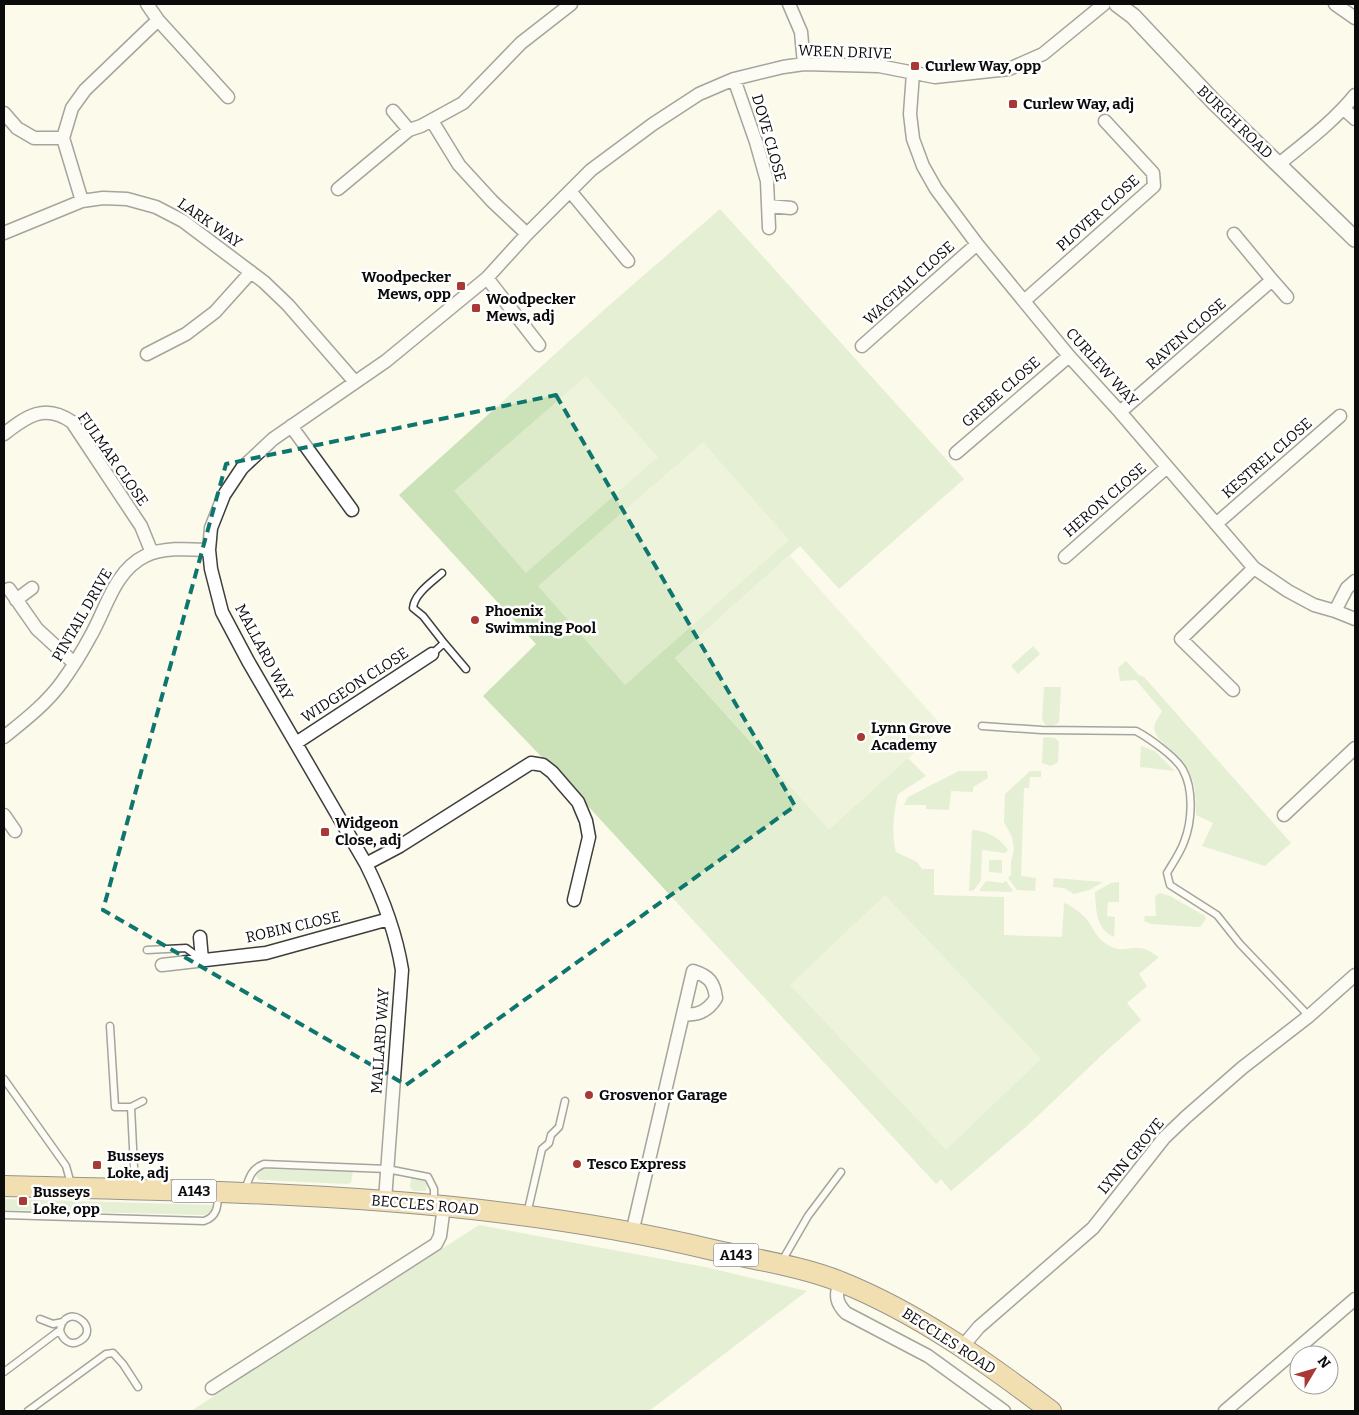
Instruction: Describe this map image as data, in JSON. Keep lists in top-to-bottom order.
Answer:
{
  "streets": {
    "highway": ["A143", "BECCLES ROAD"],
    "street": [
      "WREN DRIVE",
      "BURGH ROAD",
      "DOVE CLOSE",
      "PLOVER CLOSE",
      "LARK WAY",
      "WAGTAIL CLOSE",
      "RAVEN CLOSE",
      "CURLEW WAY",
      "GREBE CLOSE",
      "KESTREL CLOSE",
      "FULMAR CLOSE",
      "HERON CLOSE",
      "PINTAIL DRIVE",
      "MALLARD WAY",
      "WIDGEON CLOSE",
      "ROBIN CLOSE",
      "LYNN GROVE"
    ]
  },
  "crossings": [
    ["WREN DRIVE", "DOVE CLOSE"],
    ["WREN DRIVE", "CURLEW WAY"],
    ["WREN DRIVE", "MALLARD WAY"],
    ["PLOVER CLOSE", "CURLEW WAY"],
    ["LARK WAY", "MALLARD WAY"],
    ["WAGTAIL CLOSE", "CURLEW WAY"],
    ["RAVEN CLOSE", "CURLEW WAY"],
    ["CURLEW WAY", "GREBE CLOSE"],
    ["CURLEW WAY", "KESTREL CLOSE"],
    ["CURLEW WAY", "HERON CLOSE"],
    ["FULMAR CLOSE", "PINTAIL DRIVE"],
    ["PINTAIL DRIVE", "MALLARD WAY"],
    ["MALLARD WAY", "WIDGEON CLOSE"],
    ["MALLARD WAY", "ROBIN CLOSE"],
    ["MALLARD WAY", "BECCLES ROAD"],
    ["LYNN GROVE", "BECCLES ROAD"]
  ],
  "places": {
    "transit": [
      "Curlew Way, opp",
      "Curlew Way, adj",
      "Woodpecker Mews, opp",
      "Woodpecker Mews, adj",
      "Widgeon Close, adj",
      "Busseys Loke, adj",
      "Busseys Loke, opp"
    ],
    "other": [
      "Phoenix Swimming Pool",
      "Lynn Grove Academy",
      "Grosvenor Garage",
      "Tesco Express"
    ]
  },
  "north": "top right"
}
